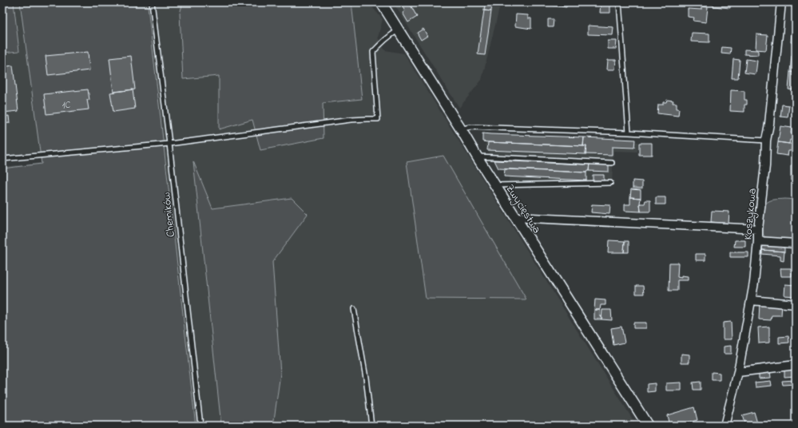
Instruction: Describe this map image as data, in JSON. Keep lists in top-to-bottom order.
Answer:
{
  "streets": {
    "street": ["Zwycięstwa", "Koszykowa"],
    "lane": ["Chemików"]
  },
  "house_numbers": ["1C"]
}
